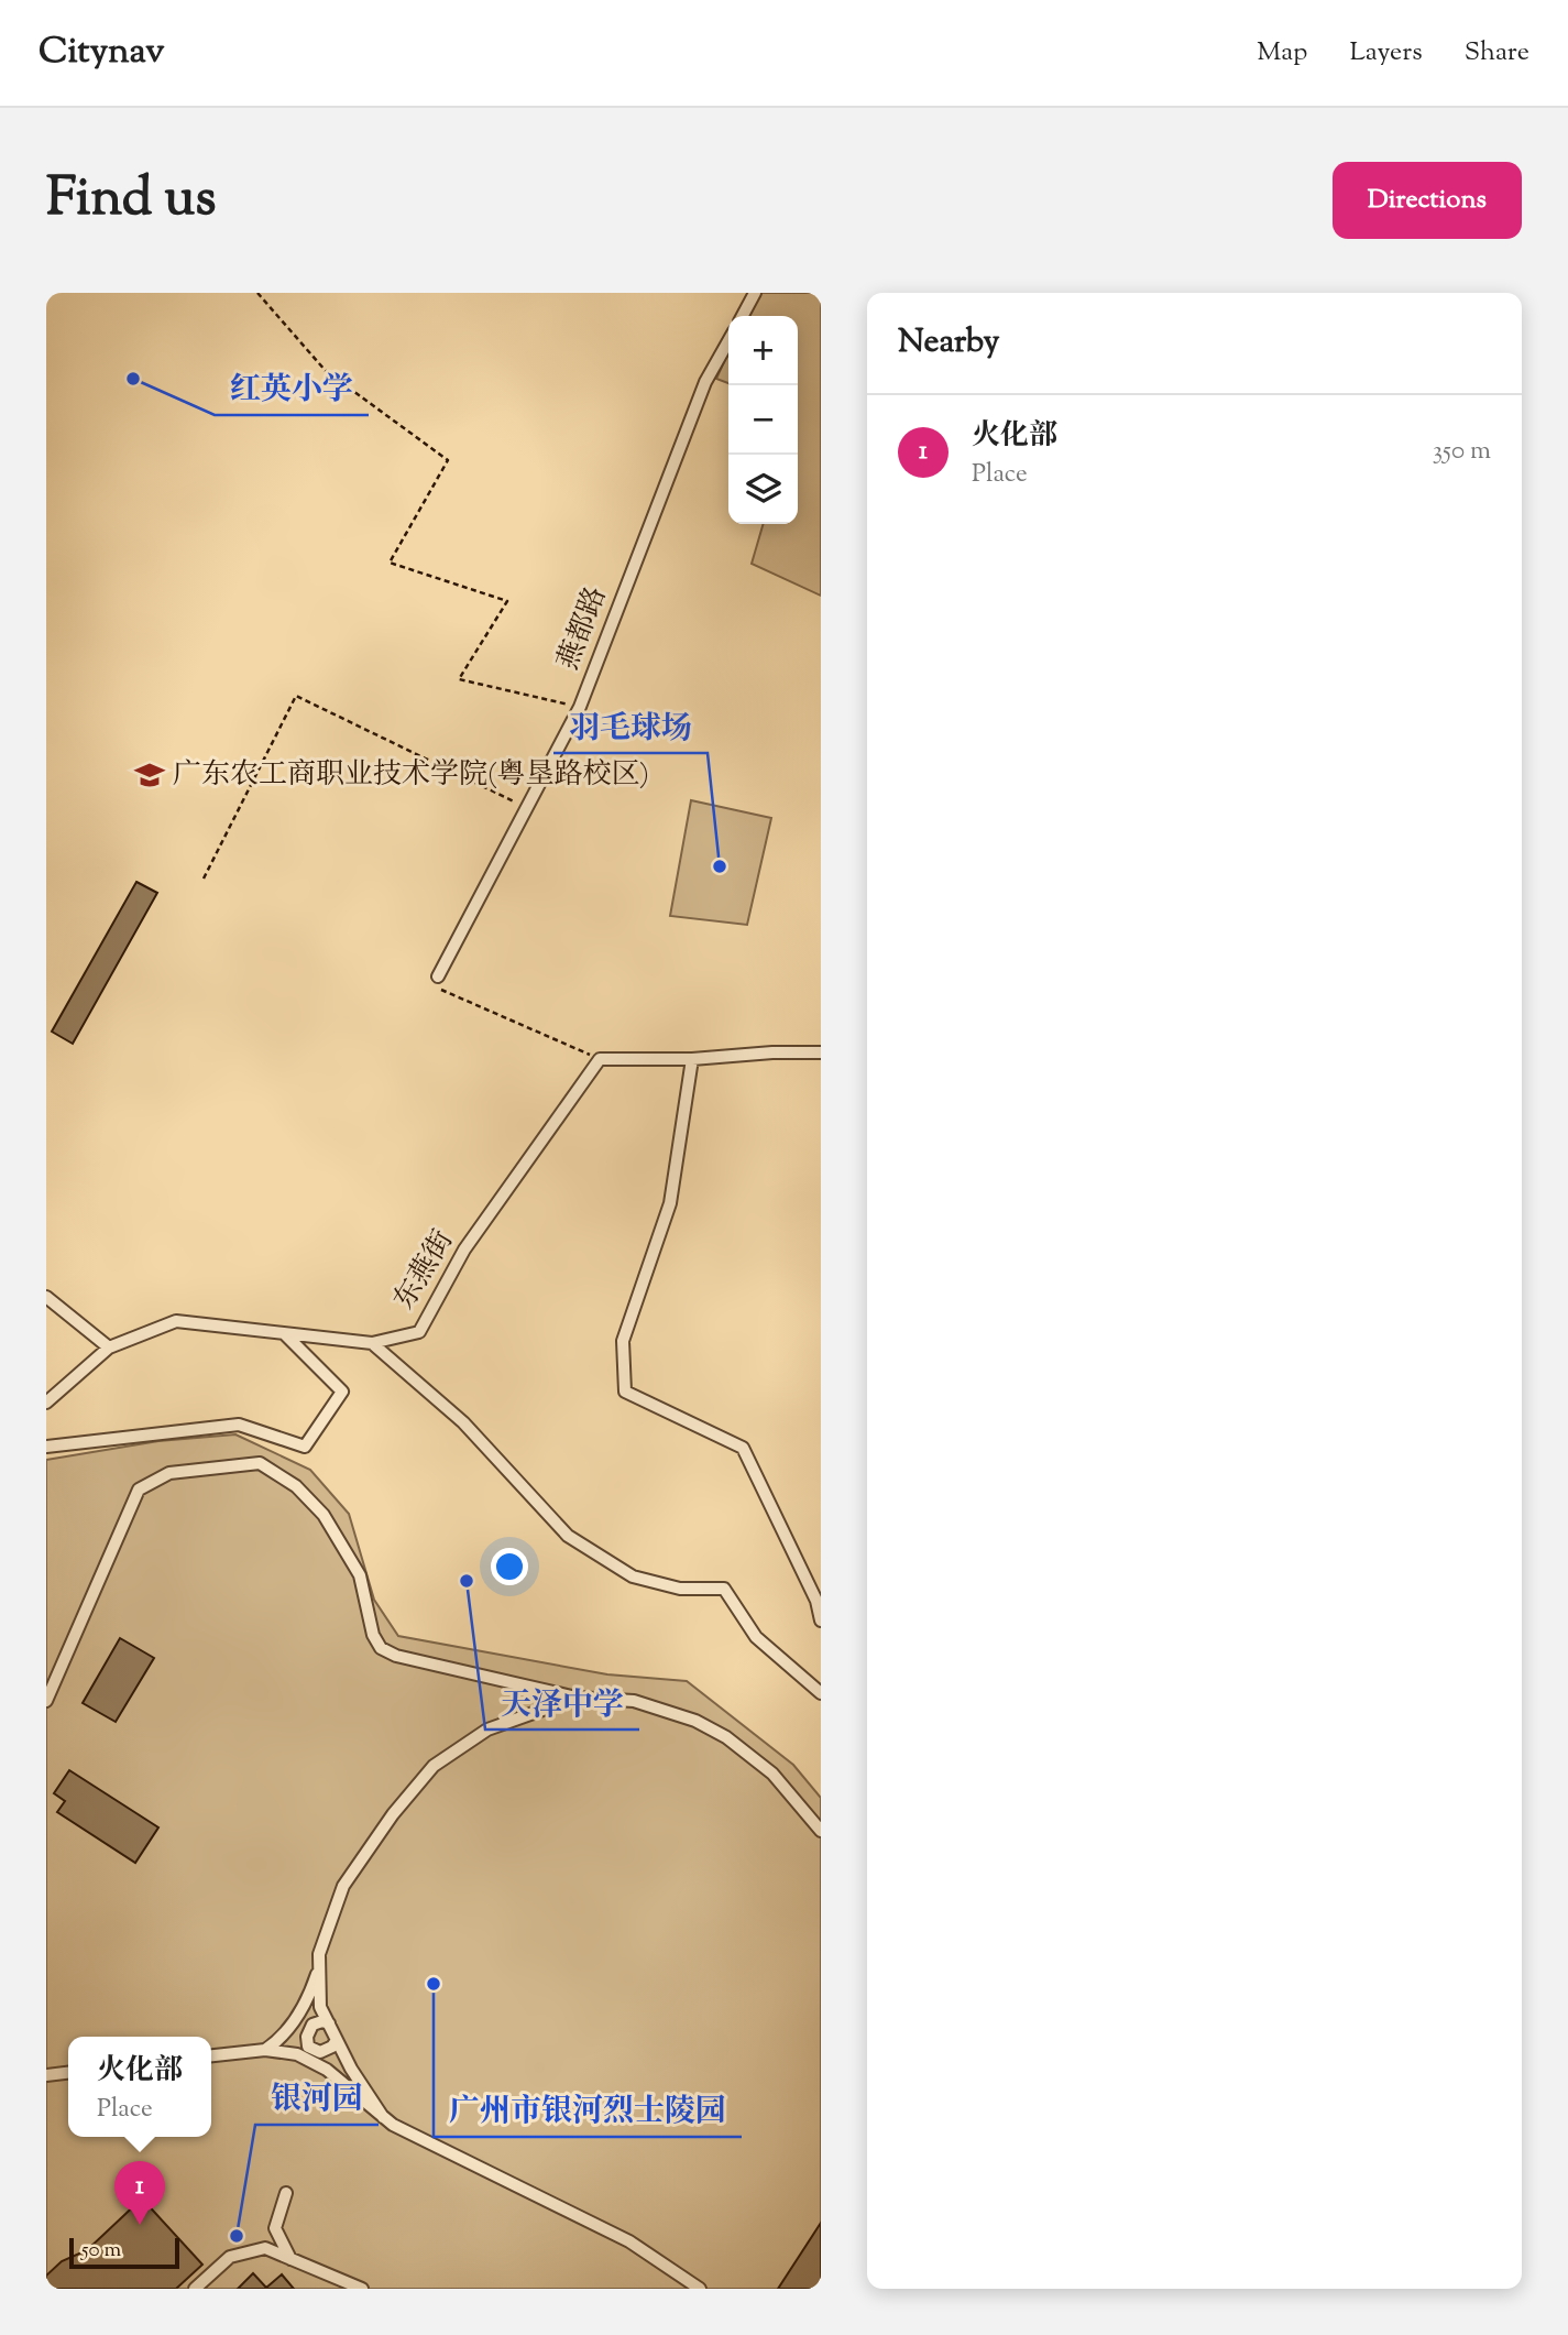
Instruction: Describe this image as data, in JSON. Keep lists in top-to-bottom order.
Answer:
{
  "streets": {
    "street": ["燕都路", "东燕街"]
  },
  "places": {
    "other": [
      "红英小学",
      "羽毛球场",
      "天泽中学",
      "广州市银河烈士陵园",
      "银河园"
    ],
    "school or university": ["广东农工商职业技术学院(粤垦路校区)"]
  },
  "scale_bar": "50 m",
  "page": {
    "header": "Citynav",
    "nav": ["Map", "Layers", "Share"],
    "title": "Find us",
    "buttons": "Directions",
    "heading": "Nearby",
    "map_buttons": ["+", "−"],
    "list": [
      {
        "mark": "1",
        "name": "火化部",
        "note": "Place",
        "value": "350 m"
      }
    ],
    "popup": ["火化部", "Place"],
    "pins": "1",
    "scale": "50 m"
  }
}
